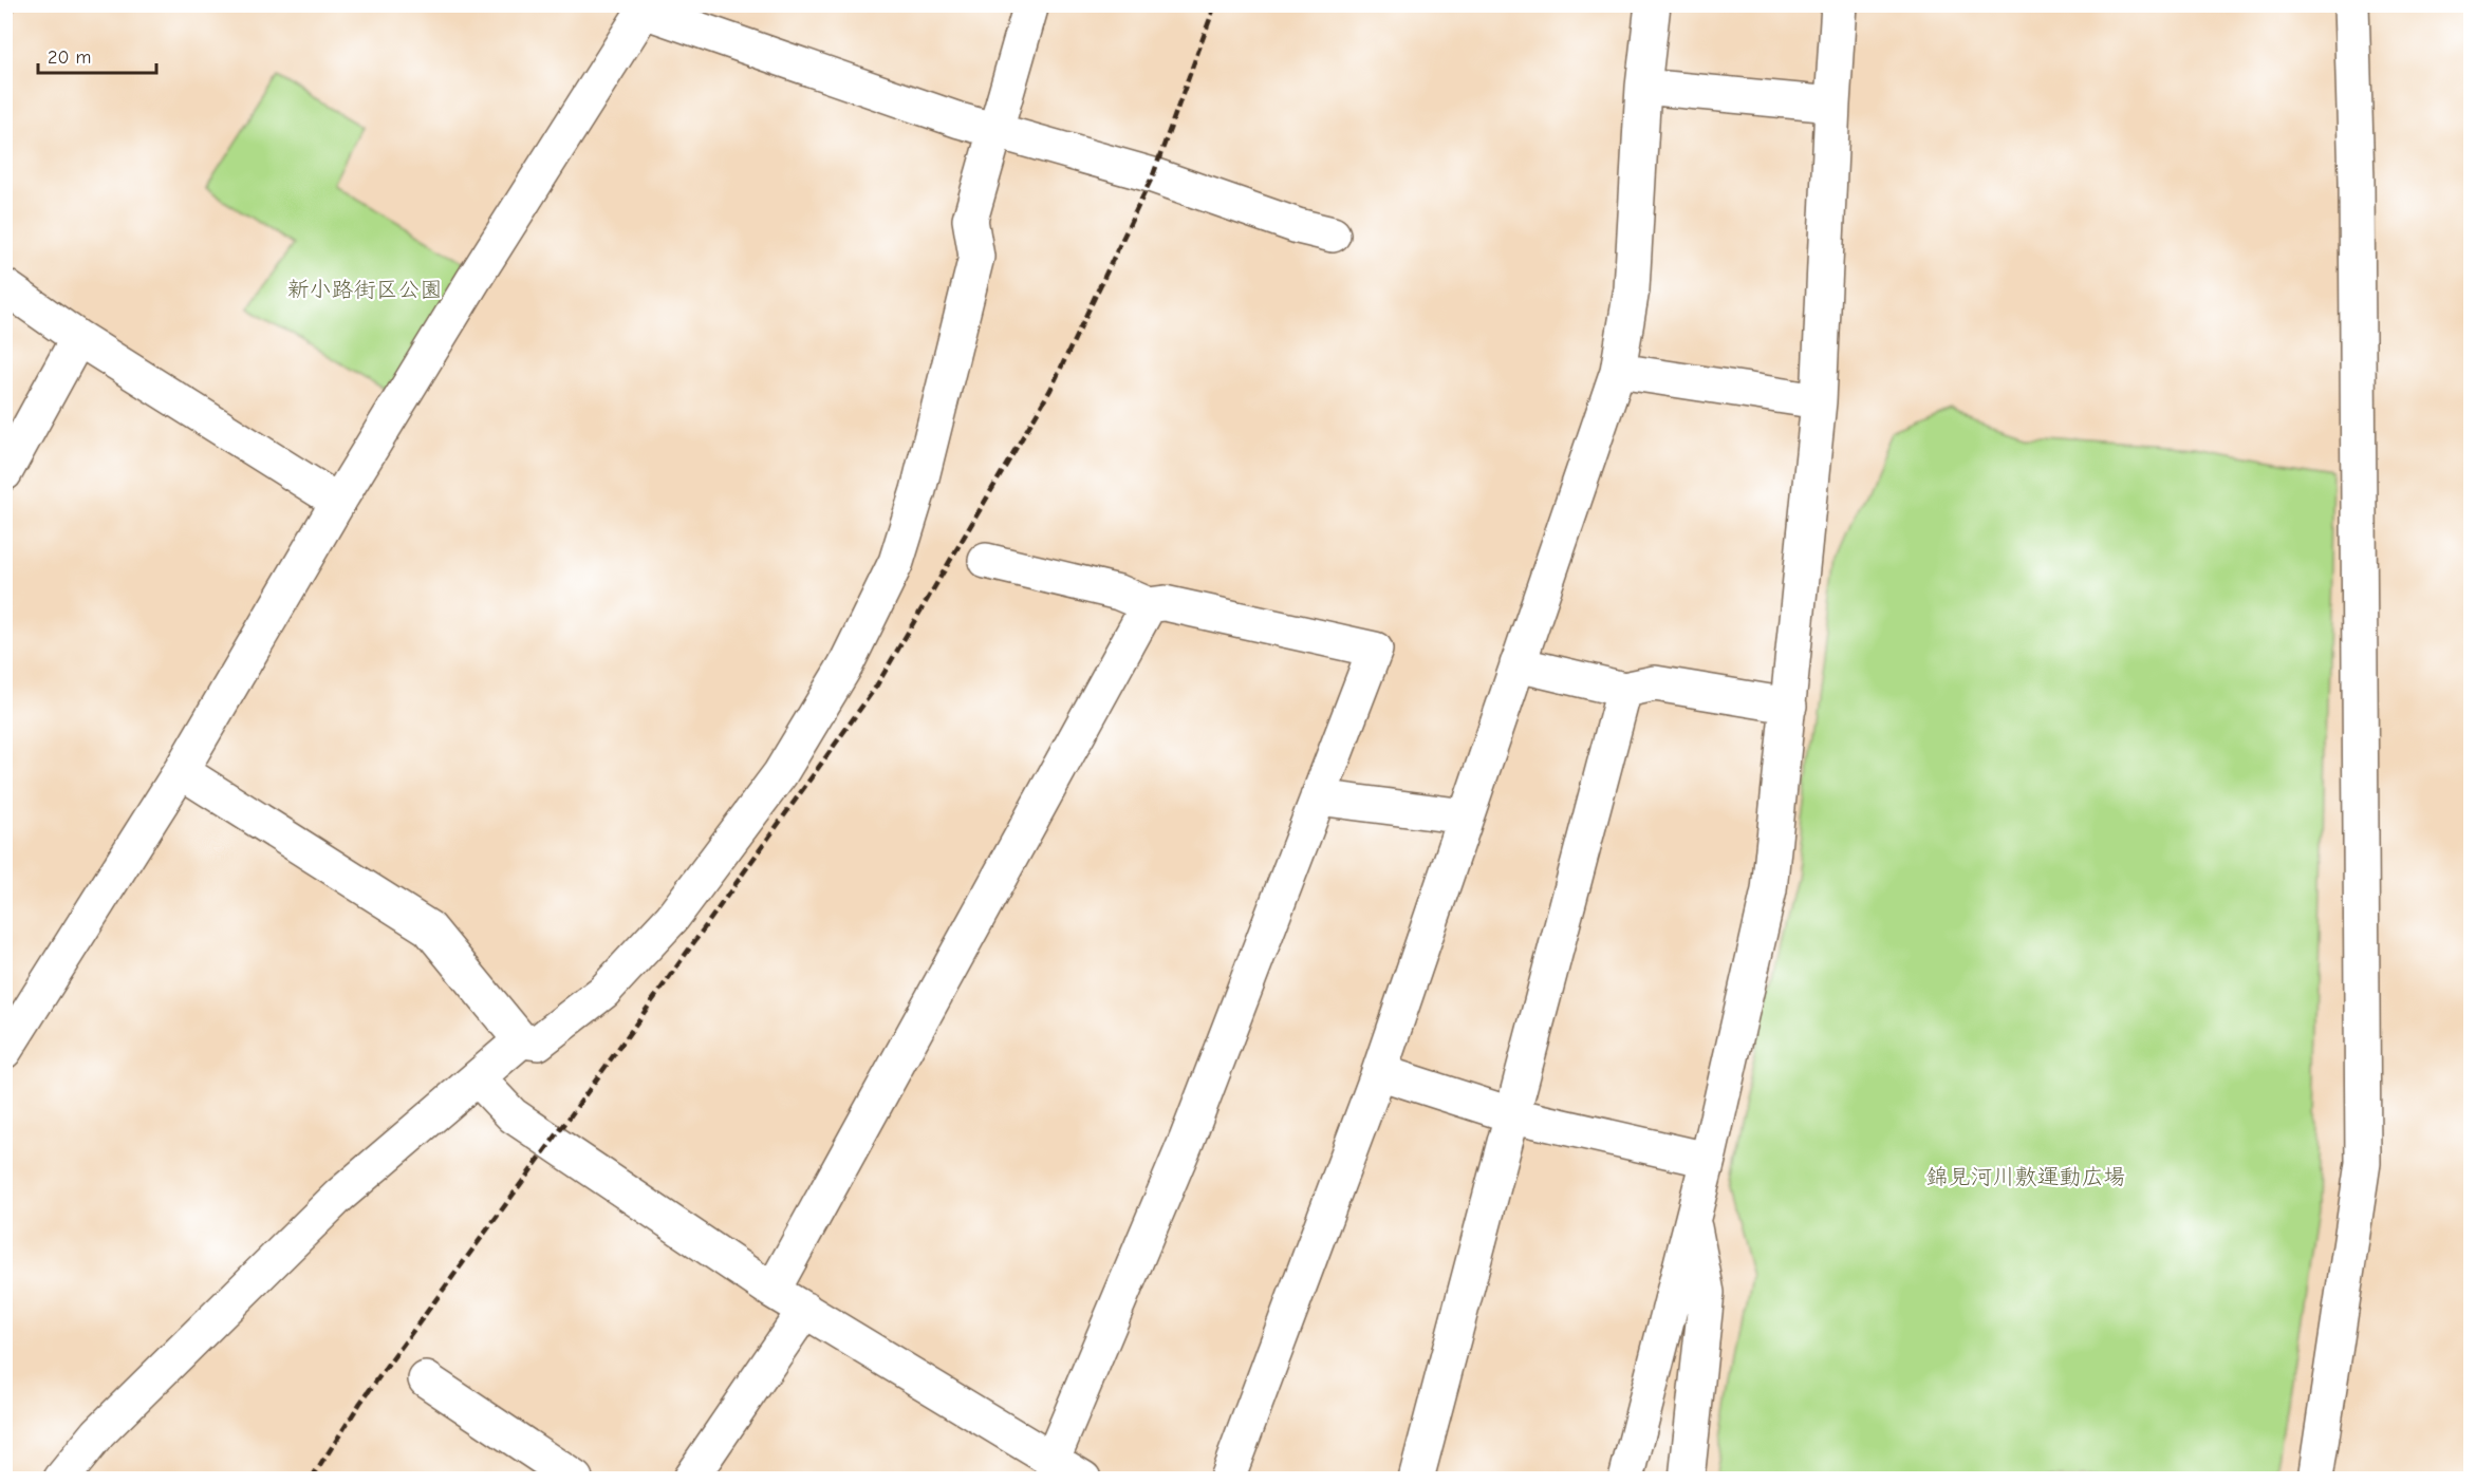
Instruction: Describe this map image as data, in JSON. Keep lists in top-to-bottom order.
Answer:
{
  "parks": ["新小路街区公園", "錦見河川敷運動広場"],
  "scale_bar": "20 m"
}
